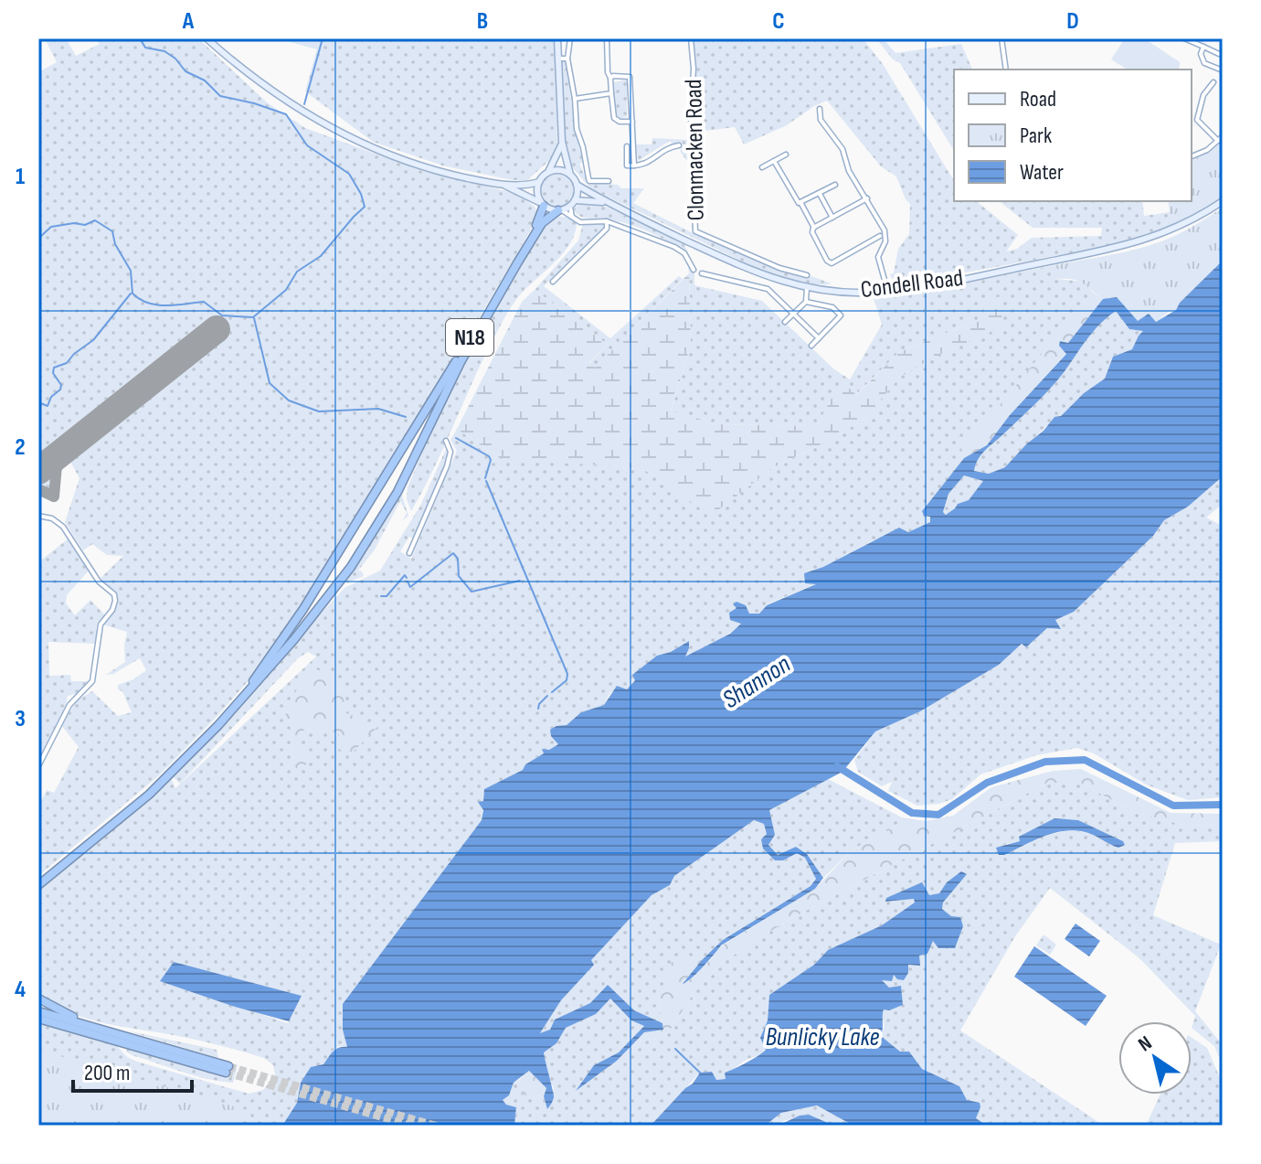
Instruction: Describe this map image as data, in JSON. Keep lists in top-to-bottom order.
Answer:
{
  "streets": {
    "highway": ["N18"],
    "main road": ["Condell Road"],
    "street": ["Clonmacken Road"]
  },
  "water": ["Shannon", "Bunlicky Lake"],
  "legend": ["Road", "Park", "Water"],
  "scale_bar": "200 m",
  "north": "top left",
  "grid": {
    "columns": [
      "A",
      "B",
      "C",
      "D"
    ],
    "rows": [
      "1",
      "2",
      "3",
      "4"
    ]
  }
}
